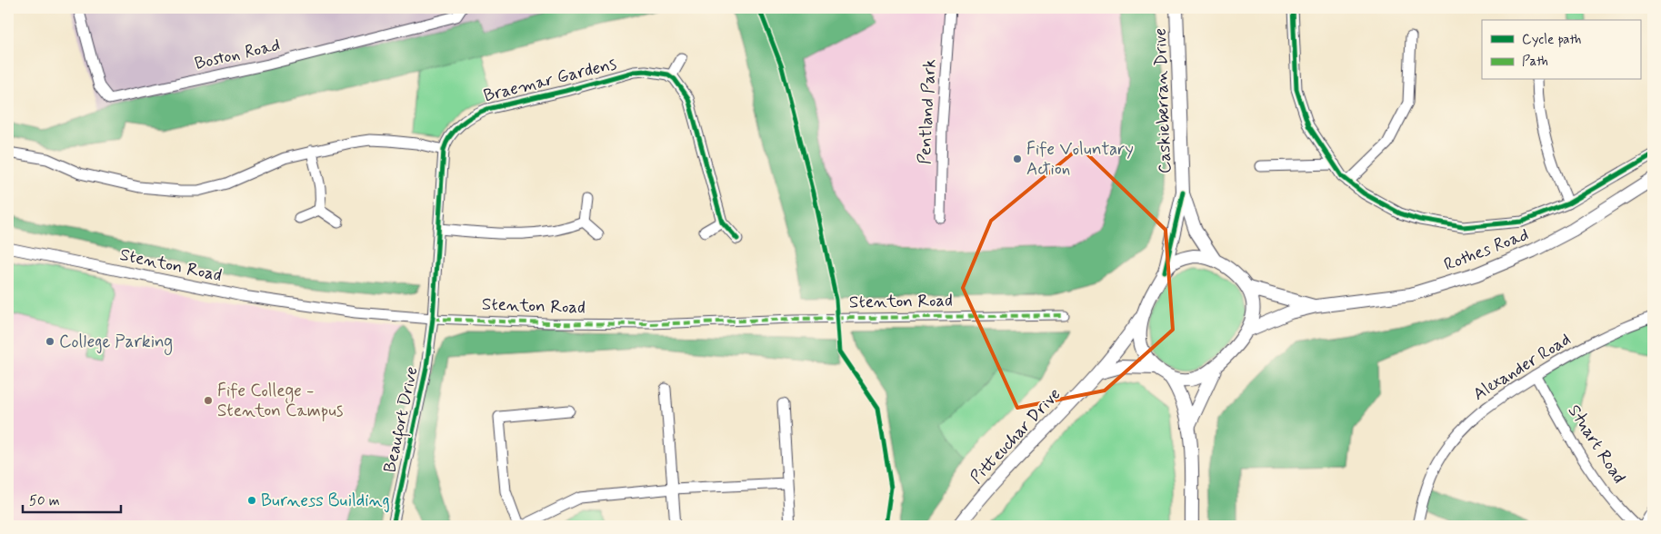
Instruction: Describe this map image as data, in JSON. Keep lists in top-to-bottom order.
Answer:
{
  "streets": {
    "street": [
      "Boston Road",
      "Braemar Gardens",
      "Caskieberran Drive",
      "Pentland Park",
      "Rothes Road",
      "Stenton Road",
      "Alexander Road",
      "Beaufort Drive",
      "Pitteuchar Drive",
      "Stuart Road"
    ]
  },
  "crossings": [
    ["Braemar Gardens", "Stenton Road"],
    ["Braemar Gardens", "Beaufort Drive"],
    ["Caskieberran Drive", "Rothes Road"],
    ["Caskieberran Drive", "Pitteuchar Drive"],
    ["Rothes Road", "Pitteuchar Drive"],
    ["Stenton Road", "Beaufort Drive"],
    ["Alexander Road", "Stuart Road"]
  ],
  "places": [
    "Fife Voluntary Action",
    "College Parking",
    "Fife College - Stenton Campus",
    "Burness Building"
  ],
  "legend": ["Cycle path", "Path"],
  "scale_bar": "50 m"
}
